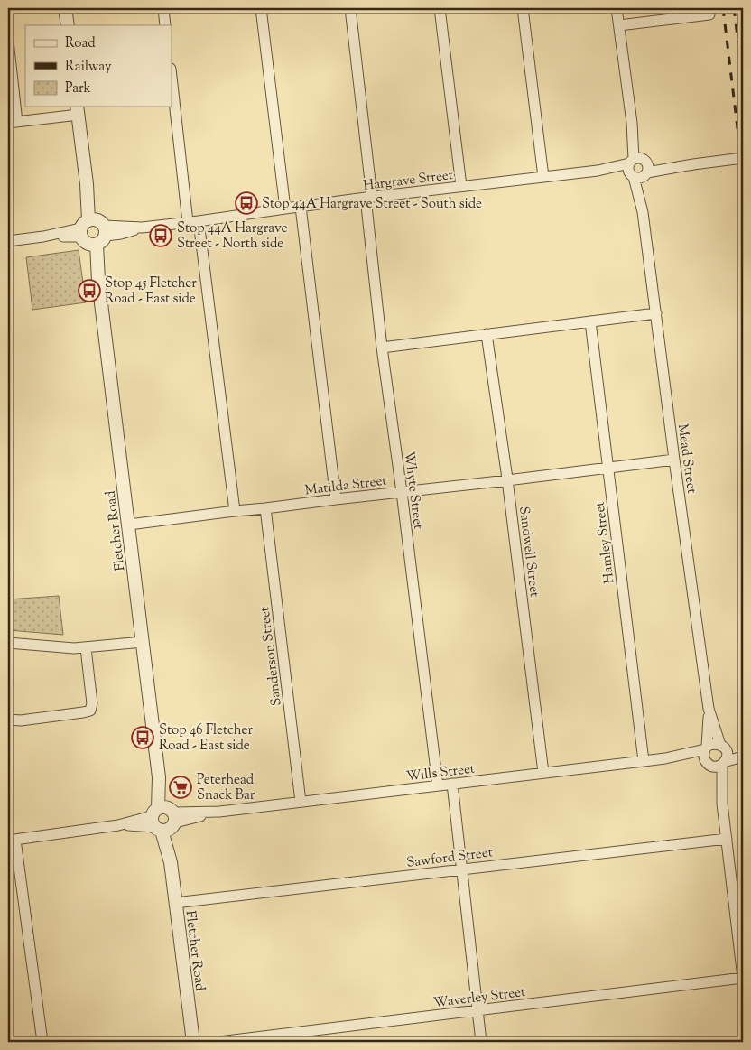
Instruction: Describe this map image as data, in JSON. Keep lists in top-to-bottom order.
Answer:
{
  "streets": {
    "street": [
      "Hargrave Street",
      "Mead Street",
      "Matilda Street",
      "Whyte Street",
      "Fletcher Road",
      "Hamley Street",
      "Sandwell Street",
      "Sanderson Street",
      "Wills Street",
      "Sawford Street",
      "Waverley Street"
    ]
  },
  "crossings": [
    ["Hargrave Street", "Mead Street"],
    ["Hargrave Street", "Whyte Street"],
    ["Hargrave Street", "Fletcher Road"],
    ["Mead Street", "Matilda Street"],
    ["Mead Street", "Wills Street"],
    ["Mead Street", "Sawford Street"],
    ["Mead Street", "Waverley Street"],
    ["Matilda Street", "Whyte Street"],
    ["Matilda Street", "Fletcher Road"],
    ["Matilda Street", "Hamley Street"],
    ["Matilda Street", "Sandwell Street"],
    ["Matilda Street", "Sanderson Street"],
    ["Whyte Street", "Wills Street"],
    ["Fletcher Road", "Wills Street"],
    ["Fletcher Road", "Sawford Street"],
    ["Hamley Street", "Wills Street"],
    ["Sandwell Street", "Wills Street"],
    ["Sanderson Street", "Wills Street"]
  ],
  "places": {
    "bus stop": [
      "Stop 44A Hargrave Street - South side",
      "Stop 44A Hargrave Street - North side",
      "Stop 45 Fletcher Road - East side",
      "Stop 46 Fletcher Road - East side"
    ],
    "supermarket": ["Peterhead Snack Bar"]
  },
  "legend": ["Road", "Railway", "Park"]
}
